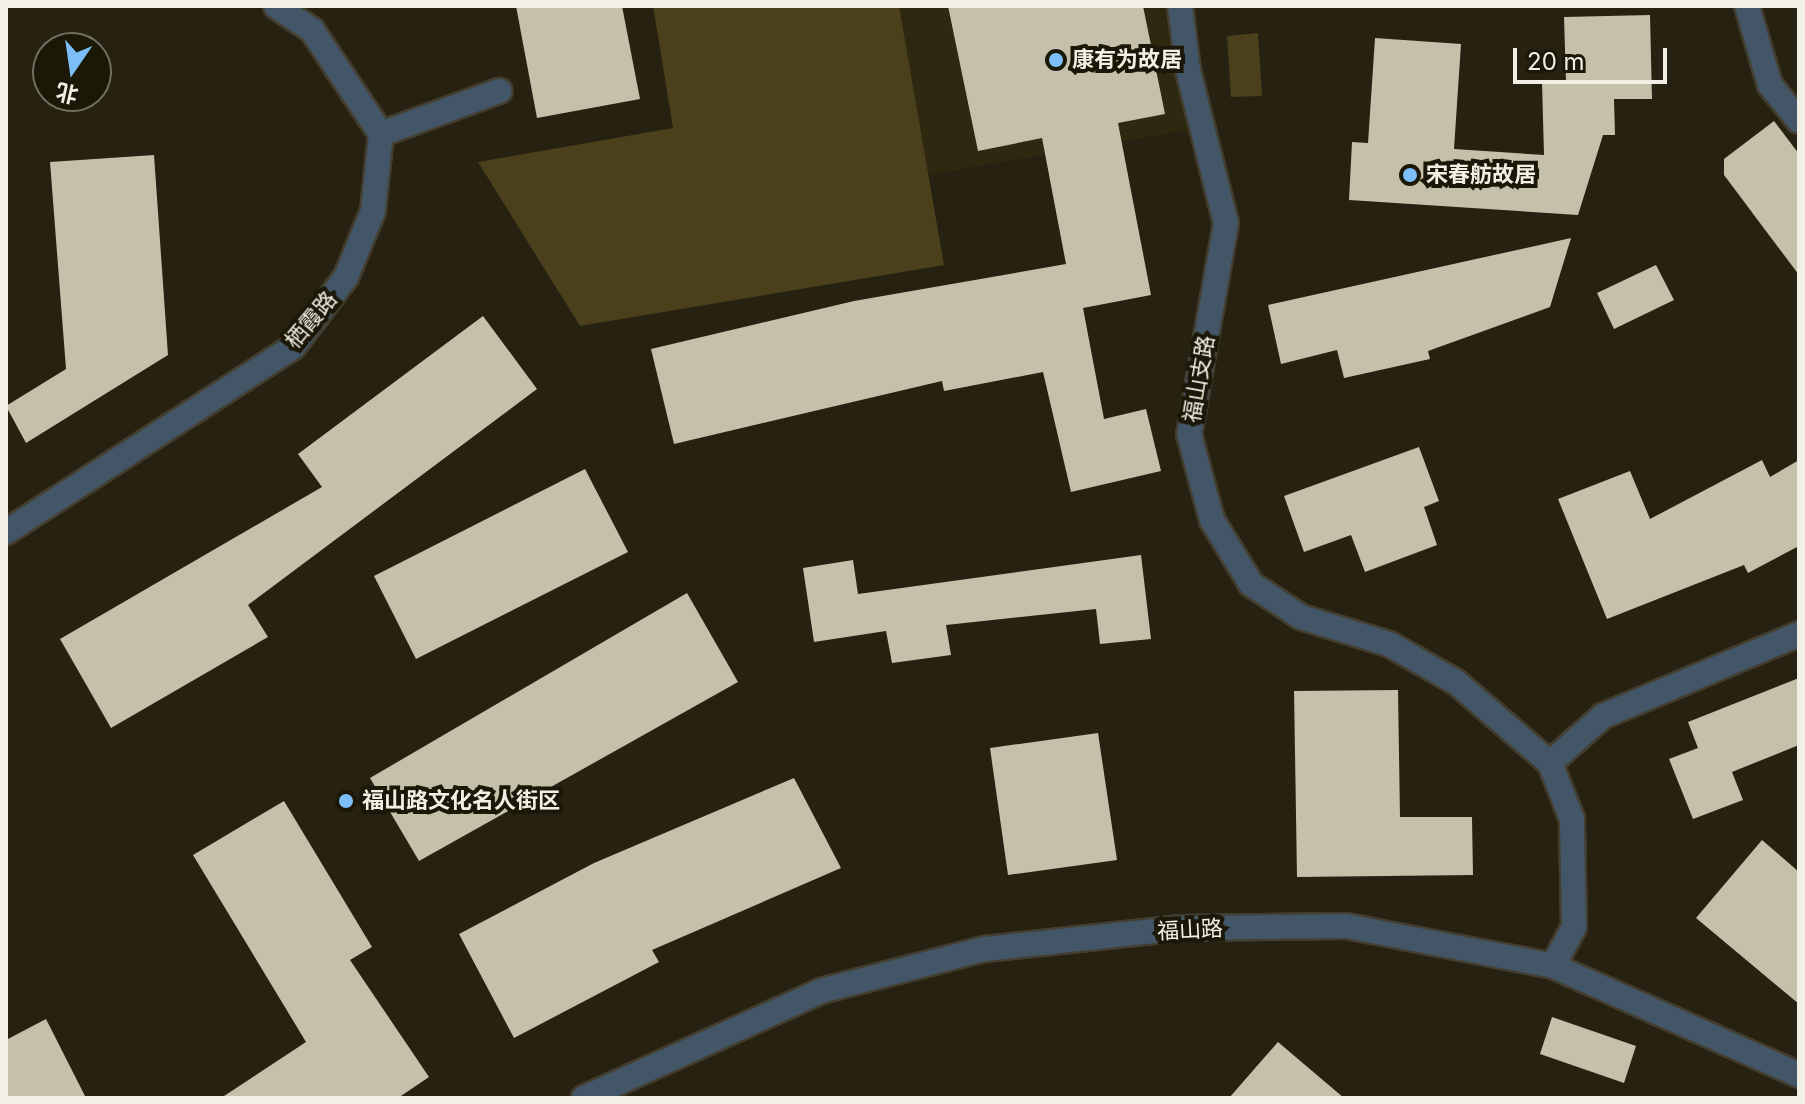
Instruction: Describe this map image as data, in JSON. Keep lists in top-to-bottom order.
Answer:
{
  "streets": {
    "street": ["栖霞路", "福山支路", "福山路"]
  },
  "crossings": [
    ["福山支路", "福山路"]
  ],
  "places": ["康有为故居", "宋春舫故居", "福山路文化名人街区"],
  "scale_bar": "20 m",
  "north": "bottom"
}
